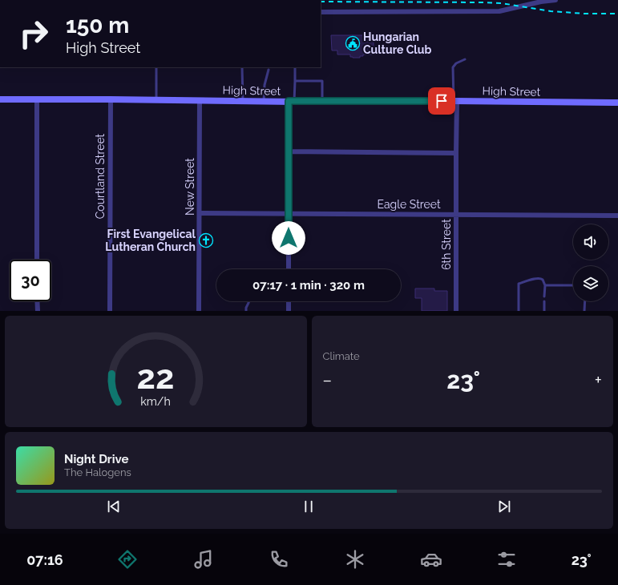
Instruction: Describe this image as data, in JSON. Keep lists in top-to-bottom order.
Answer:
{
  "streets": {
    "street": [
      "High Street",
      "Courtland Street",
      "New Street",
      "Eagle Street",
      "6th Street"
    ]
  },
  "crossings": [
    ["High Street", "Courtland Street"],
    ["High Street", "New Street"],
    ["High Street", "6th Street"],
    ["New Street", "Eagle Street"],
    ["Eagle Street", "6th Street"]
  ],
  "places": {
    "public building": ["Hungarian Culture Club"],
    "church": ["First Evangelical Lutheran Church"]
  },
  "page": {
    "turn": ["150 m", "High Street"],
    "limit": "30",
    "trip": "07:17 · 1 min · 320 m",
    "tile": "Climate",
    "heat": ["−", "23°", "+"],
    "song": ["Night Drive", "The Halogens"],
    "tabs": ["07:16", "23°"],
    "gauge": ["22", "km/h"]
  }
}
